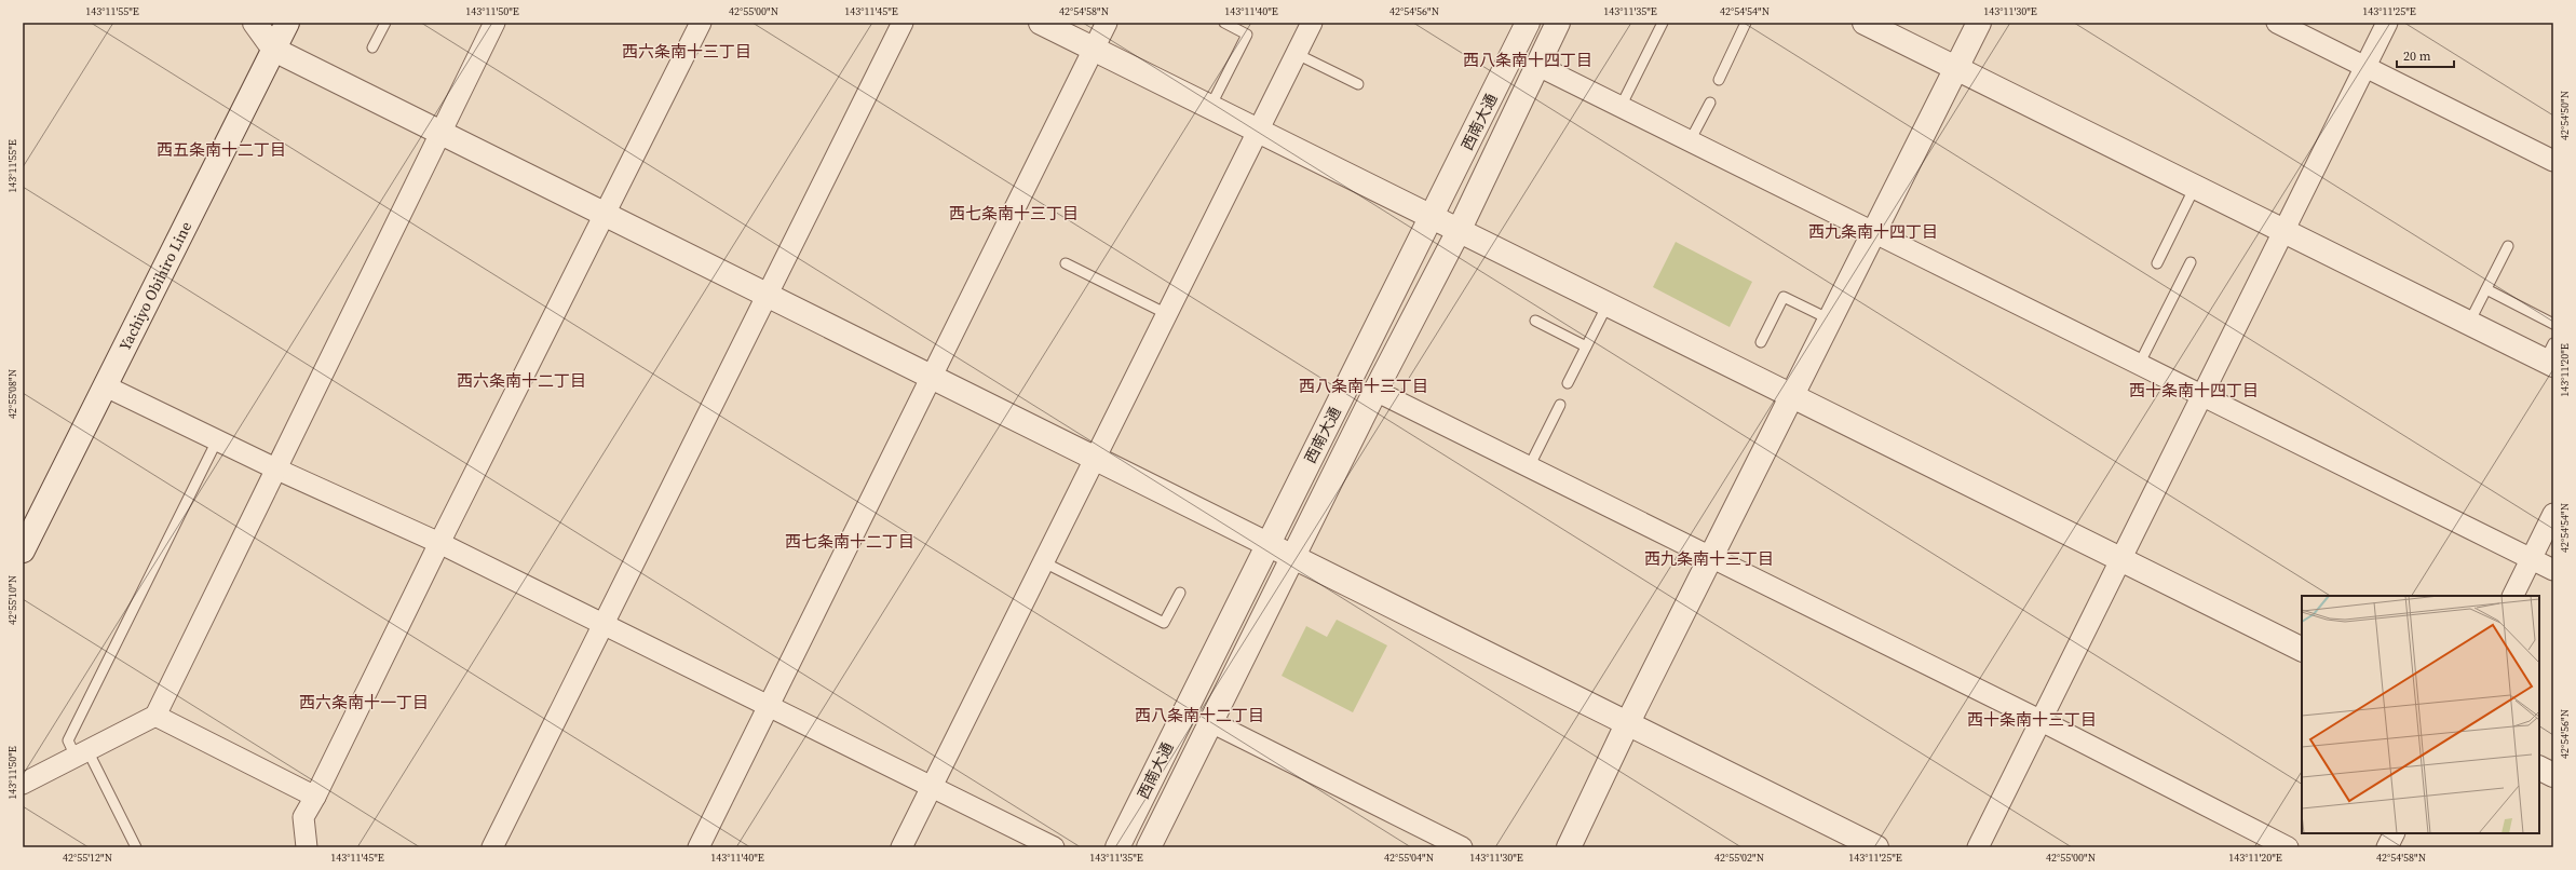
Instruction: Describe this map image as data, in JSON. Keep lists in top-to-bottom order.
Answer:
{
  "streets": {
    "street": ["西南大通", "Yachiyo Obihiro Line"]
  },
  "districts": [
    "西六条南十三丁目",
    "西八条南十四丁目",
    "西五条南十二丁目",
    "西七条南十三丁目",
    "西九条南十四丁目",
    "西六条南十二丁目",
    "西八条南十三丁目",
    "西十条南十四丁目",
    "西七条南十二丁目",
    "西九条南十三丁目",
    "西六条南十一丁目",
    "西八条南十二丁目",
    "西十条南十三丁目"
  ],
  "scale_bar": "20 m",
  "coordinates": [
    "143°11'55\"E",
    "143°11'50\"E",
    "42°55'00\"N",
    "143°11'45\"E",
    "42°54'58\"N",
    "143°11'40\"E",
    "42°54'56\"N",
    "143°11'35\"E",
    "42°54'54\"N",
    "143°11'30\"E",
    "143°11'25\"E",
    "42°54'50\"N",
    "143°11'20\"E",
    "42°55'08\"N",
    "42°55'10\"N",
    "42°55'12\"N",
    "42°55'04\"N",
    "42°55'02\"N"
  ]
}
